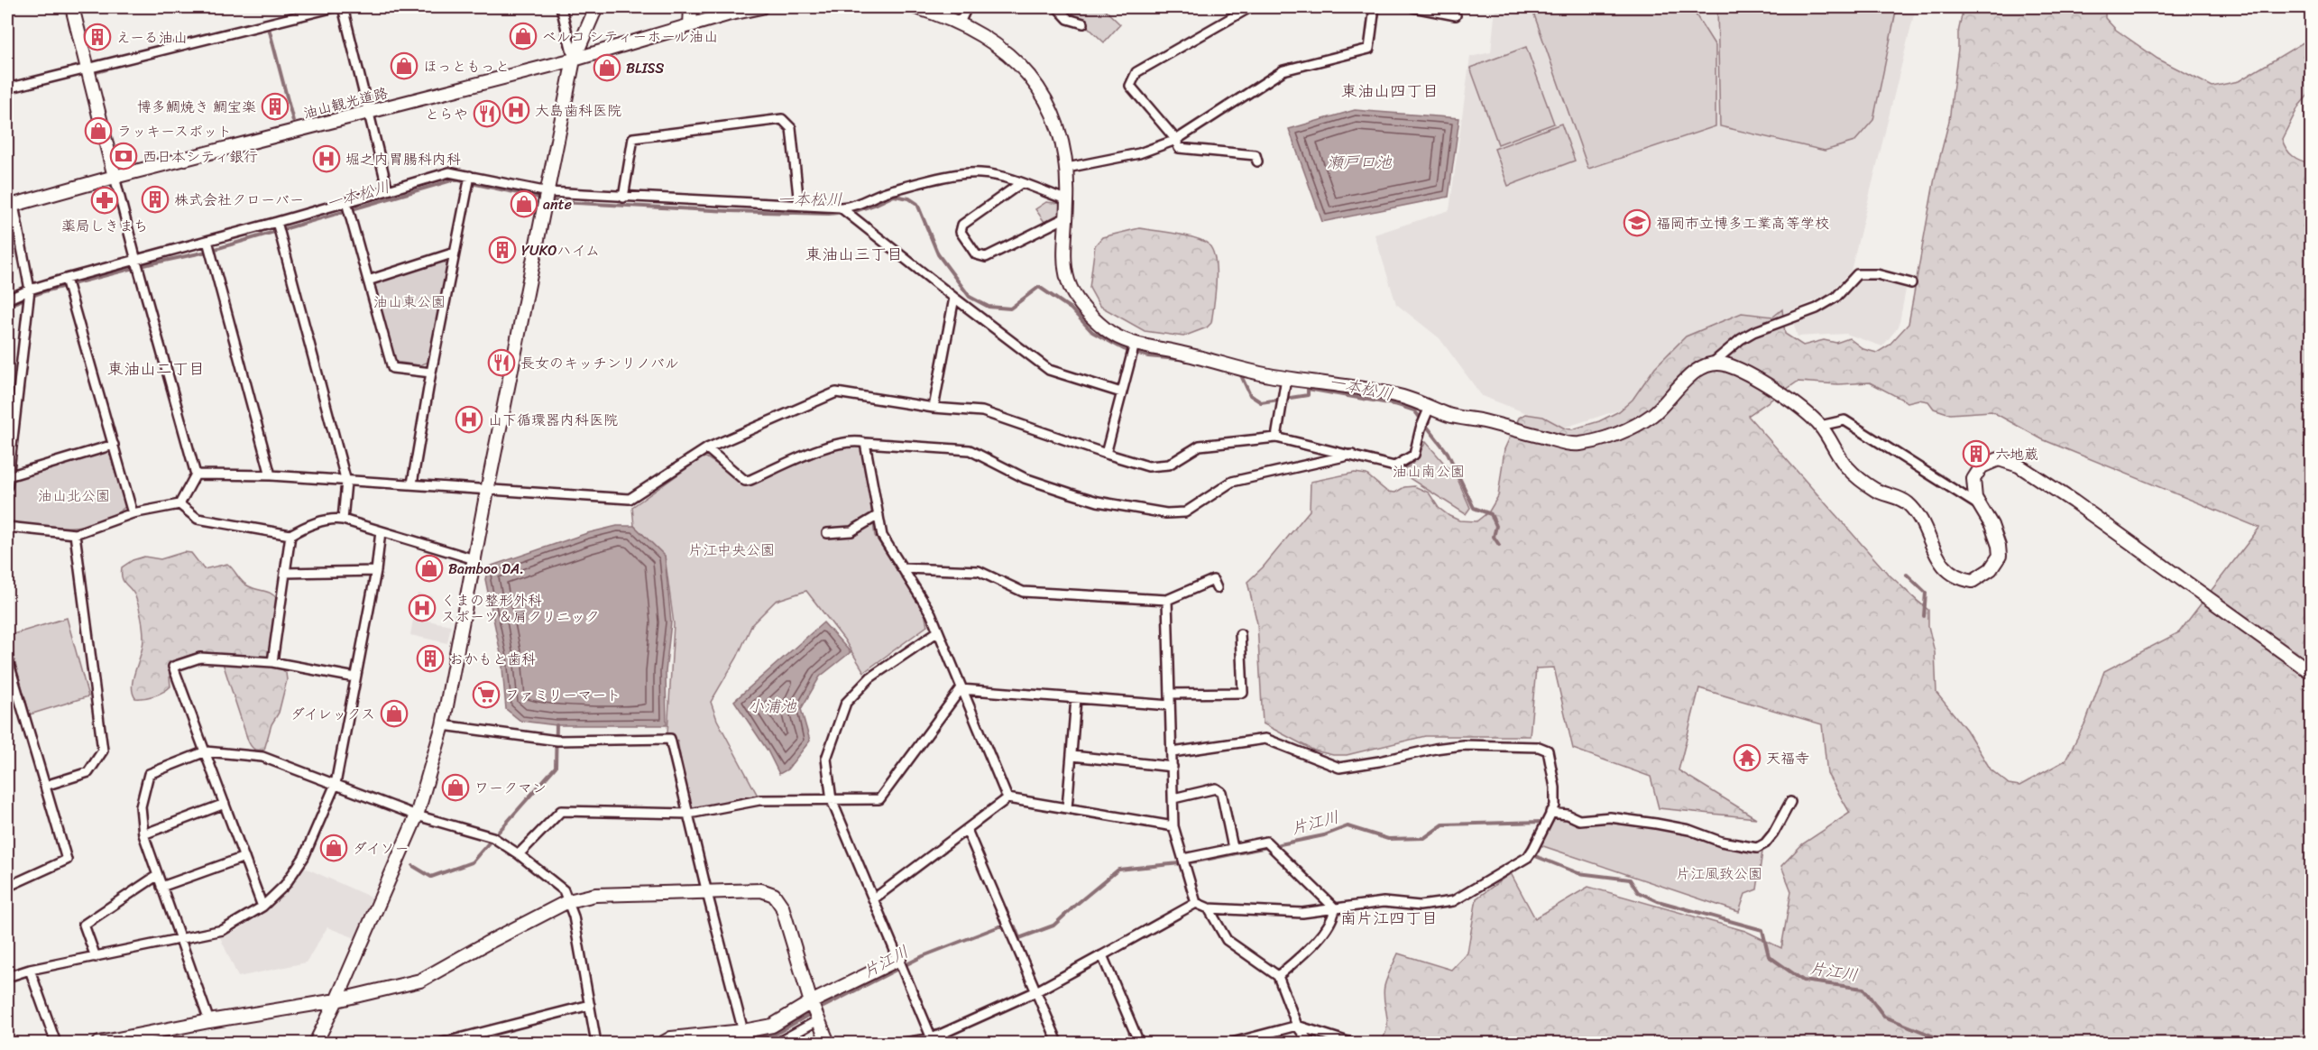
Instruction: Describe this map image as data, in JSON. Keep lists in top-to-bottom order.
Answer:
{
  "streets": {
    "street": ["油山観光道路"]
  },
  "districts": [
    "東油山四丁目",
    "東油山三丁目",
    "東油山二丁目",
    "南片江四丁目"
  ],
  "water": [
    "瀬戸口池",
    "一本松川",
    "小浦池",
    "片江川"
  ],
  "parks": [
    "油山東公園",
    "油山南公園",
    "油山北公園",
    "片江中央公園",
    "片江風致公園"
  ],
  "places": {
    "shop": [
      "ベルコ シティーホール油山",
      "ほっともっと",
      "BLISS",
      "ラッキースポット",
      "ante",
      "Bamboo DA.",
      "ダイレックス",
      "ワークマン",
      "ダイソー"
    ],
    "building": [
      "えーる油山",
      "博多鯛焼き 鯛宝楽",
      "株式会社クローバー",
      "YUKOハイム",
      "六地蔵",
      "おかもと歯科"
    ],
    "hospital": [
      "大島歯科医院",
      "堀之内胃腸科内科",
      "山下循環器内科医院",
      "くまの整形外科 スポーツ＆肩クリニック"
    ],
    "restaurant": ["とらや", "長女のキッチンリノバル"],
    "bank": ["西日本シティ銀行"],
    "pharmacy": ["薬局しきまち"],
    "school or university": ["福岡市立博多工業高等学校"],
    "supermarket": ["ファミリーマート"],
    "temple": ["天福寺"]
  }
}
